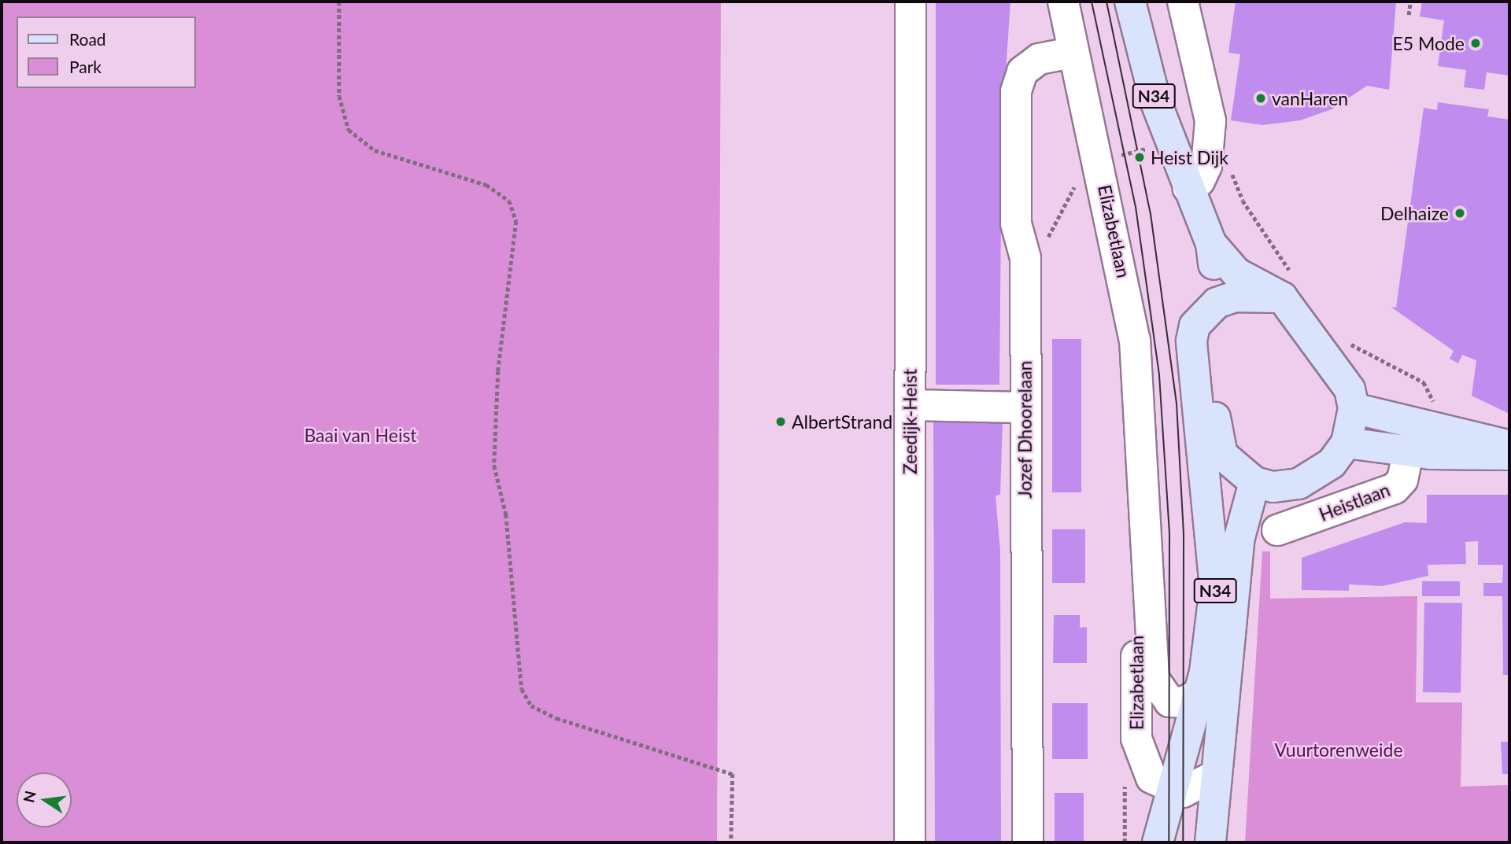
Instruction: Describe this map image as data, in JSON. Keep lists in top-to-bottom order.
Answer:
{
  "streets": {
    "main road": ["N34"],
    "street": [
      "Elizabetlaan",
      "Zeedijk-Heist",
      "Jozef Dhoorelaan",
      "Heistlaan"
    ]
  },
  "crossings": [
    ["N34", "Elizabetlaan"],
    ["Elizabetlaan", "Jozef Dhoorelaan"]
  ],
  "parks": ["Baai van Heist", "Vuurtorenweide"],
  "places": [
    "E5 Mode",
    "vanHaren",
    "Heist Dijk",
    "Delhaize",
    "AlbertStrand"
  ],
  "legend": ["Road", "Park"],
  "north": "left"
}
